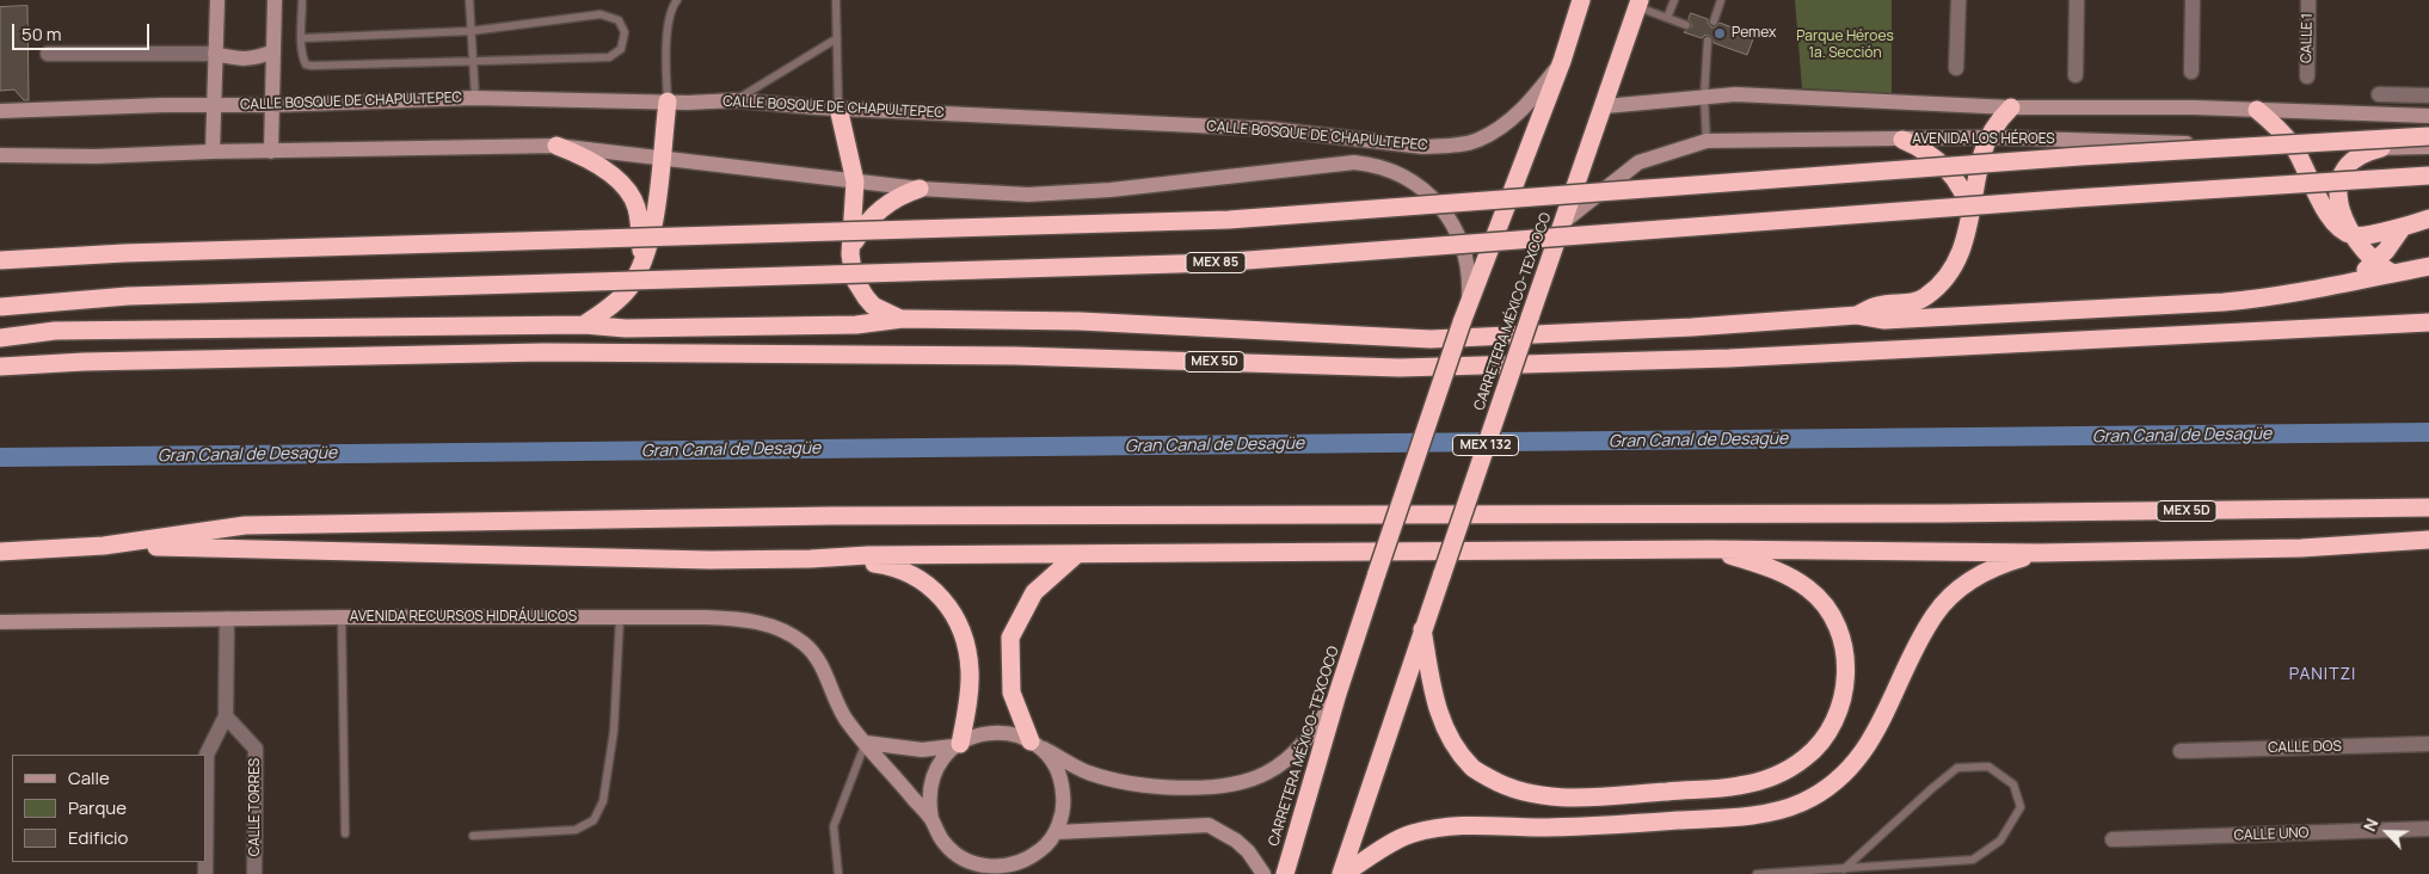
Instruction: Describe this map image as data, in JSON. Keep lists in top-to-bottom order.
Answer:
{
  "streets": {
    "highway": [
      "MEX 85",
      "CARRETERA MÉXICO-TEXCOCO",
      "MEX 5D",
      "MEX 132"
    ],
    "main road": ["CALLE BOSQUE DE CHAPULTEPEC", "AVENIDA LOS HÉROES", "AVENIDA RECURSOS HIDRÁULICOS"],
    "street": [
      "CALLE 1",
      "CALLE DOS",
      "CALLE TORRES",
      "CALLE UNO"
    ]
  },
  "crossings": [
    ["AVENIDA LOS HÉROES", "CARRETERA MÉXICO-TEXCOCO"]
  ],
  "districts": ["PANITZI"],
  "water": ["Gran Canal de Desagüe"],
  "parks": ["Parque Héroes 1a. Sección"],
  "places": ["Pemex"],
  "legend": ["Calle", "Parque", "Edificio"],
  "scale_bar": "50 m",
  "north": "top left"
}
